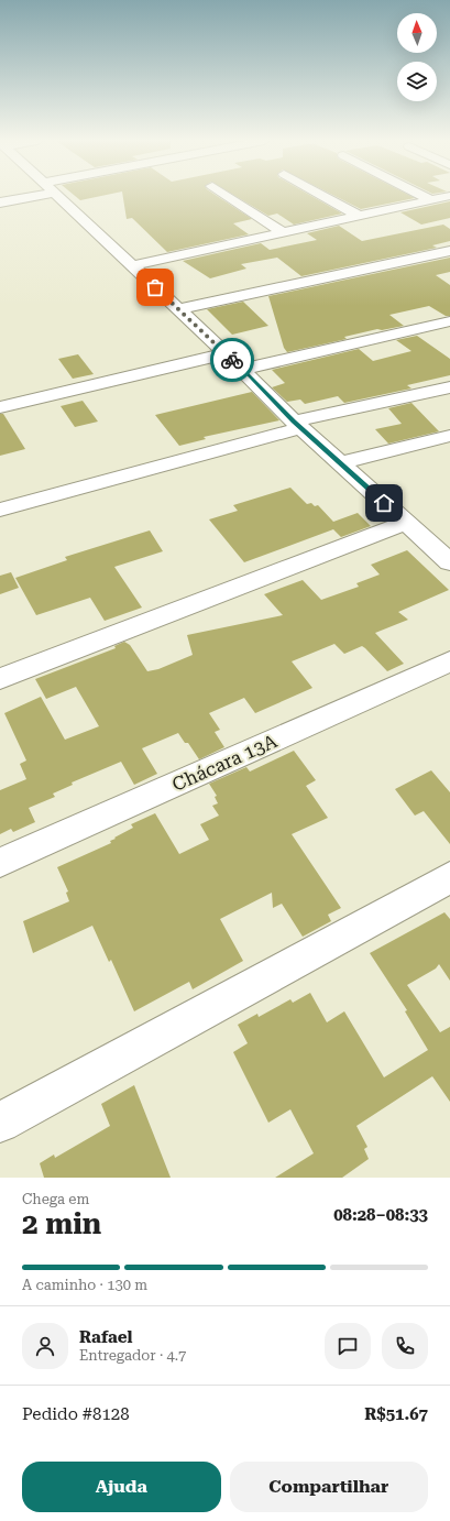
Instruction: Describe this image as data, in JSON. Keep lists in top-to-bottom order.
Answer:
{
  "streets": {
    "street": ["Chácara 13A"]
  },
  "north": "top",
  "page": {
    "heading": ["2 min", "Chega em", "08:28–08:33"],
    "panel": [
      "Rafael",
      "Entregador · 4.7",
      "Pedido #8128",
      "R$51.67"
    ],
    "bar": "A caminho · 130 m",
    "buttons": ["Ajuda", "Compartilhar"]
  }
}
